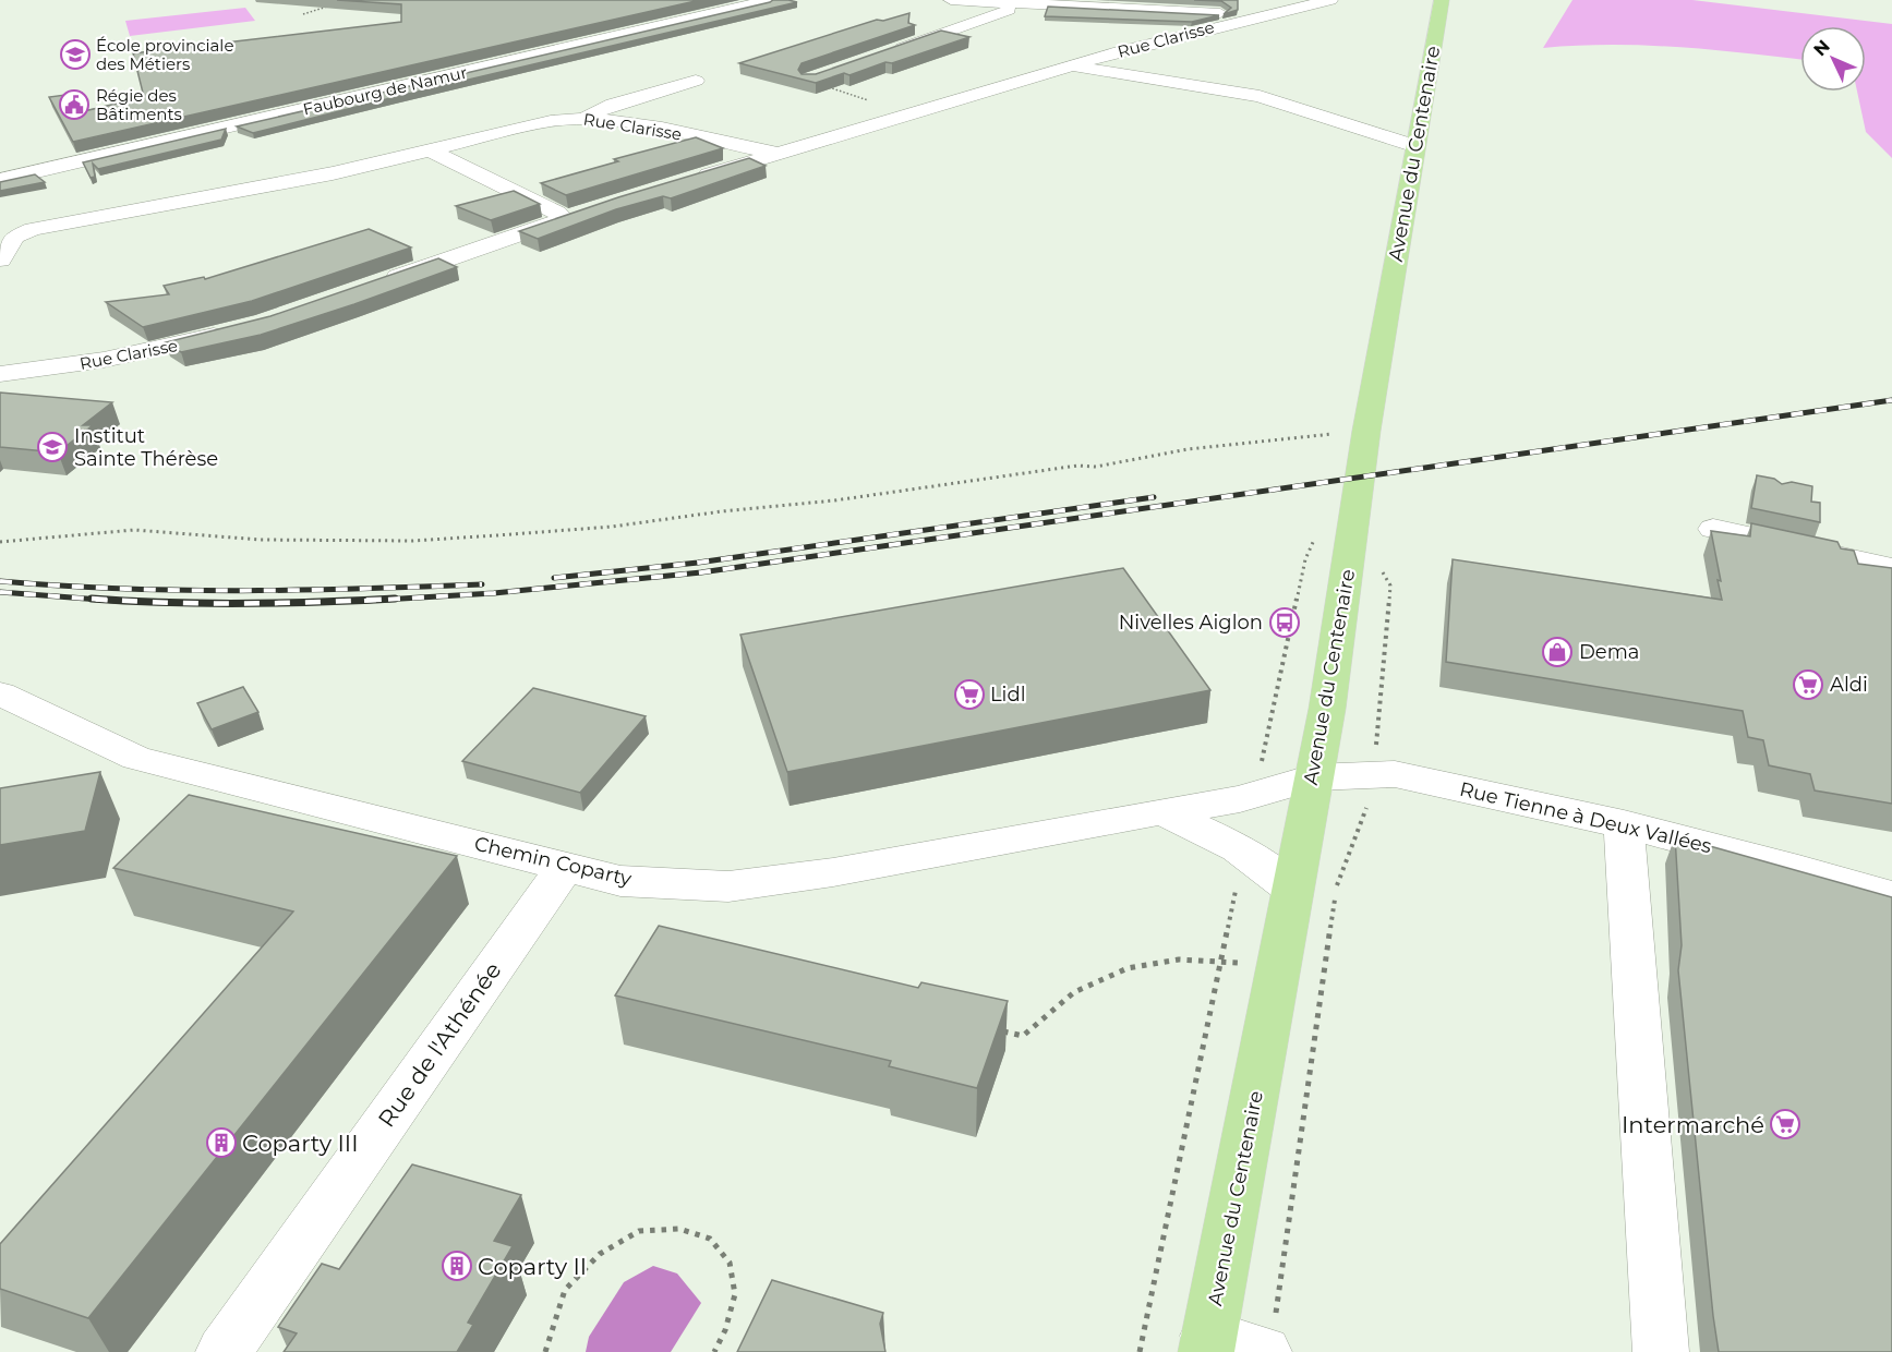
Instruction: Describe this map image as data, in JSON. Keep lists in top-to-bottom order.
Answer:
{
  "streets": {
    "main road": ["Avenue du Centenaire"],
    "street": [
      "Rue Clarisse",
      "Faubourg de Namur",
      "Rue Tienne à Deux Vallées",
      "Chemin Coparty",
      "Rue de l'Athénée"
    ]
  },
  "crossings": [
    ["Avenue du Centenaire", "Rue Tienne à Deux Vallées"],
    ["Avenue du Centenaire", "Chemin Coparty"],
    ["Rue Tienne à Deux Vallées", "Chemin Coparty"],
    ["Chemin Coparty", "Rue de l'Athénée"]
  ],
  "places": {
    "school or university": ["École provinciale des Métiers", "Institut Sainte Thérèse"],
    "public building": ["Régie des Bâtiments"],
    "bus stop": ["Nivelles Aiglon"],
    "shop": ["Dema"],
    "supermarket": ["Aldi", "Lidl", "Intermarché"],
    "building": ["Coparty III", "Coparty II"]
  },
  "north": "top left"
}
